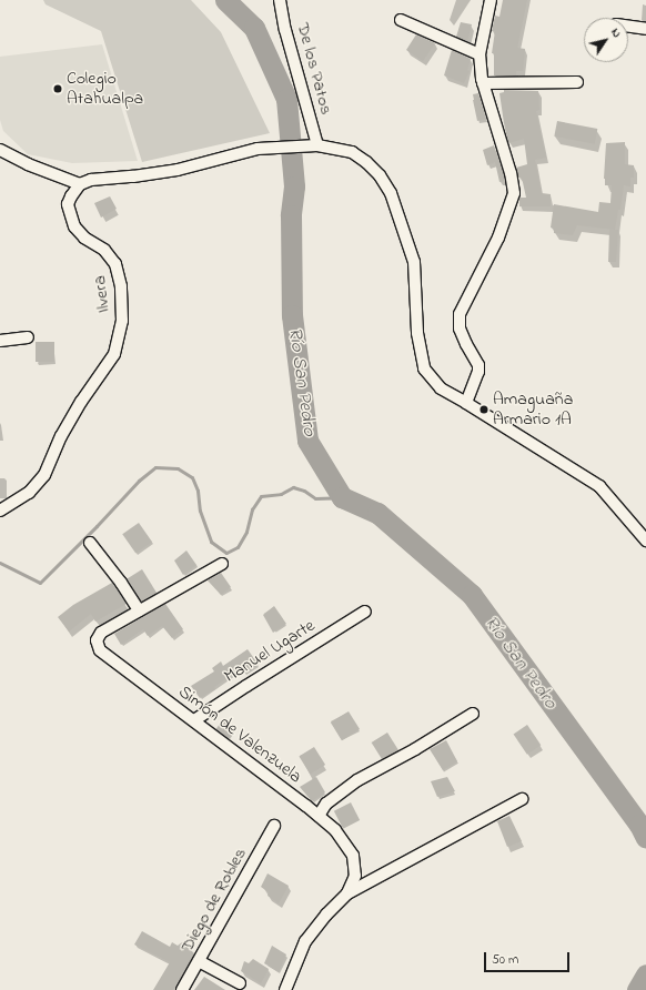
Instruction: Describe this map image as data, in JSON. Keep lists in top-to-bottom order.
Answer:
{
  "streets": {
    "street": [
      "De los Patos",
      "Ilvera",
      "Manuel Ugarte",
      "Simón de Valenzuela",
      "Diego de Robles"
    ]
  },
  "crossings": [
    ["Manuel Ugarte", "Simón de Valenzuela"]
  ],
  "water": ["Río San Pedro"],
  "places": ["Colegio Atahualpa", "Amaguaña Armario 1A"],
  "scale_bar": "50 m",
  "north": "top right"
}
